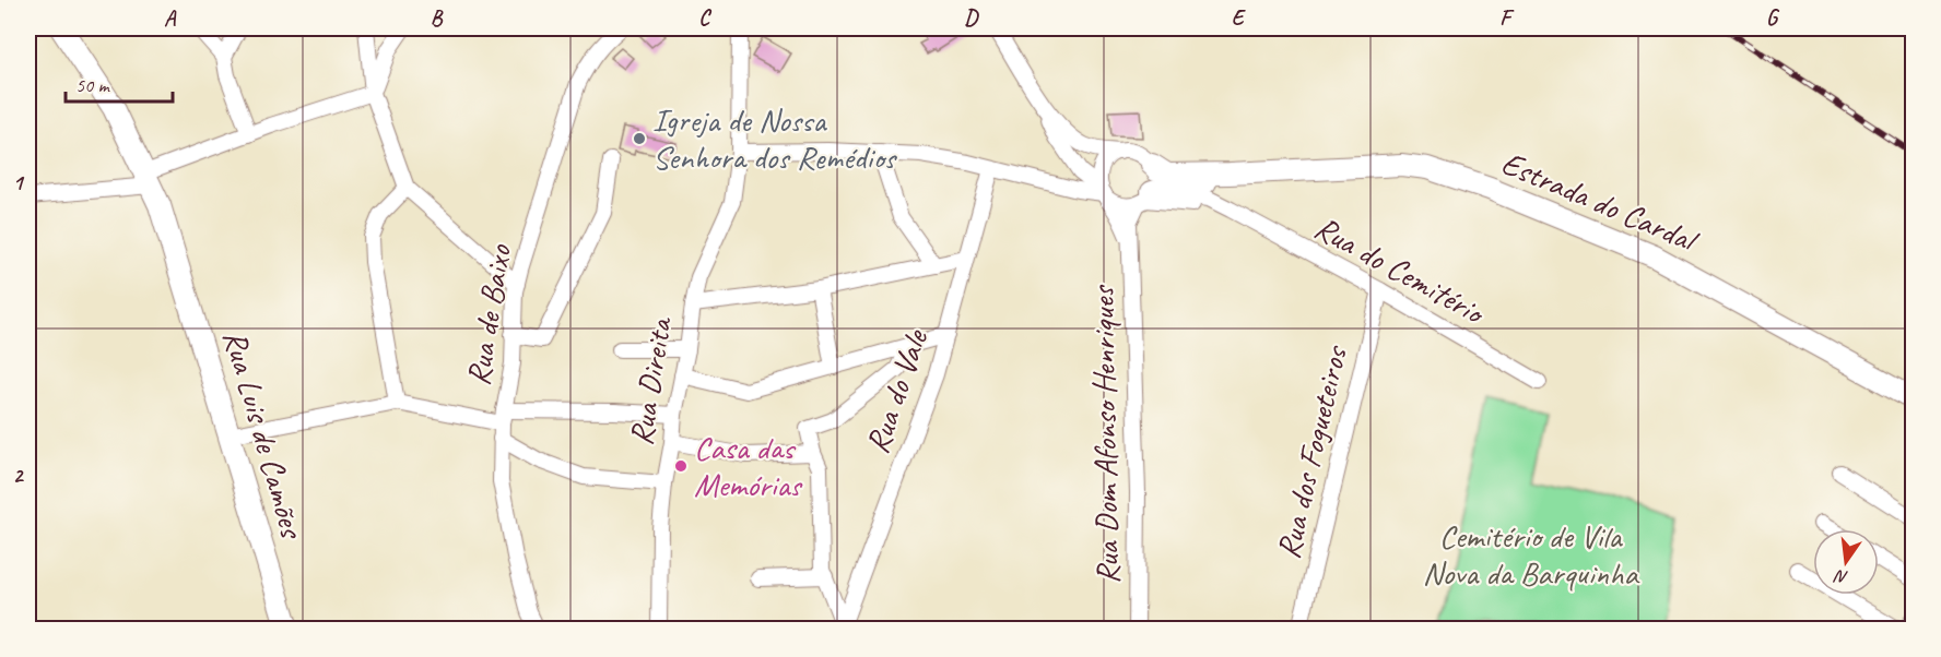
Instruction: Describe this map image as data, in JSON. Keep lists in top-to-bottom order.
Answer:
{
  "streets": {
    "street": [
      "Estrada do Cardal",
      "Rua do Cemitério",
      "Rua de Baixo",
      "Rua Direita",
      "Rua do Vale",
      "Rua Luis de Camões",
      "Rua Dom Afonso Henriques",
      "Rua dos Fogueteiros"
    ]
  },
  "crossings": [
    ["Estrada do Cardal", "Rua do Cemitério"],
    ["Estrada do Cardal", "Rua Dom Afonso Henriques"],
    ["Rua do Cemitério", "Rua Dom Afonso Henriques"],
    ["Rua do Cemitério", "Rua dos Fogueteiros"]
  ],
  "parks": ["Cemitério de Vila Nova da Barquinha"],
  "places": ["Igreja de Nossa Senhora dos Remédios", "Casa das Memórias"],
  "scale_bar": "50 m",
  "north": "bottom",
  "grid": {
    "columns": [
      "A",
      "B",
      "C",
      "D",
      "E",
      "F",
      "G"
    ],
    "rows": ["1", "2"]
  }
}
